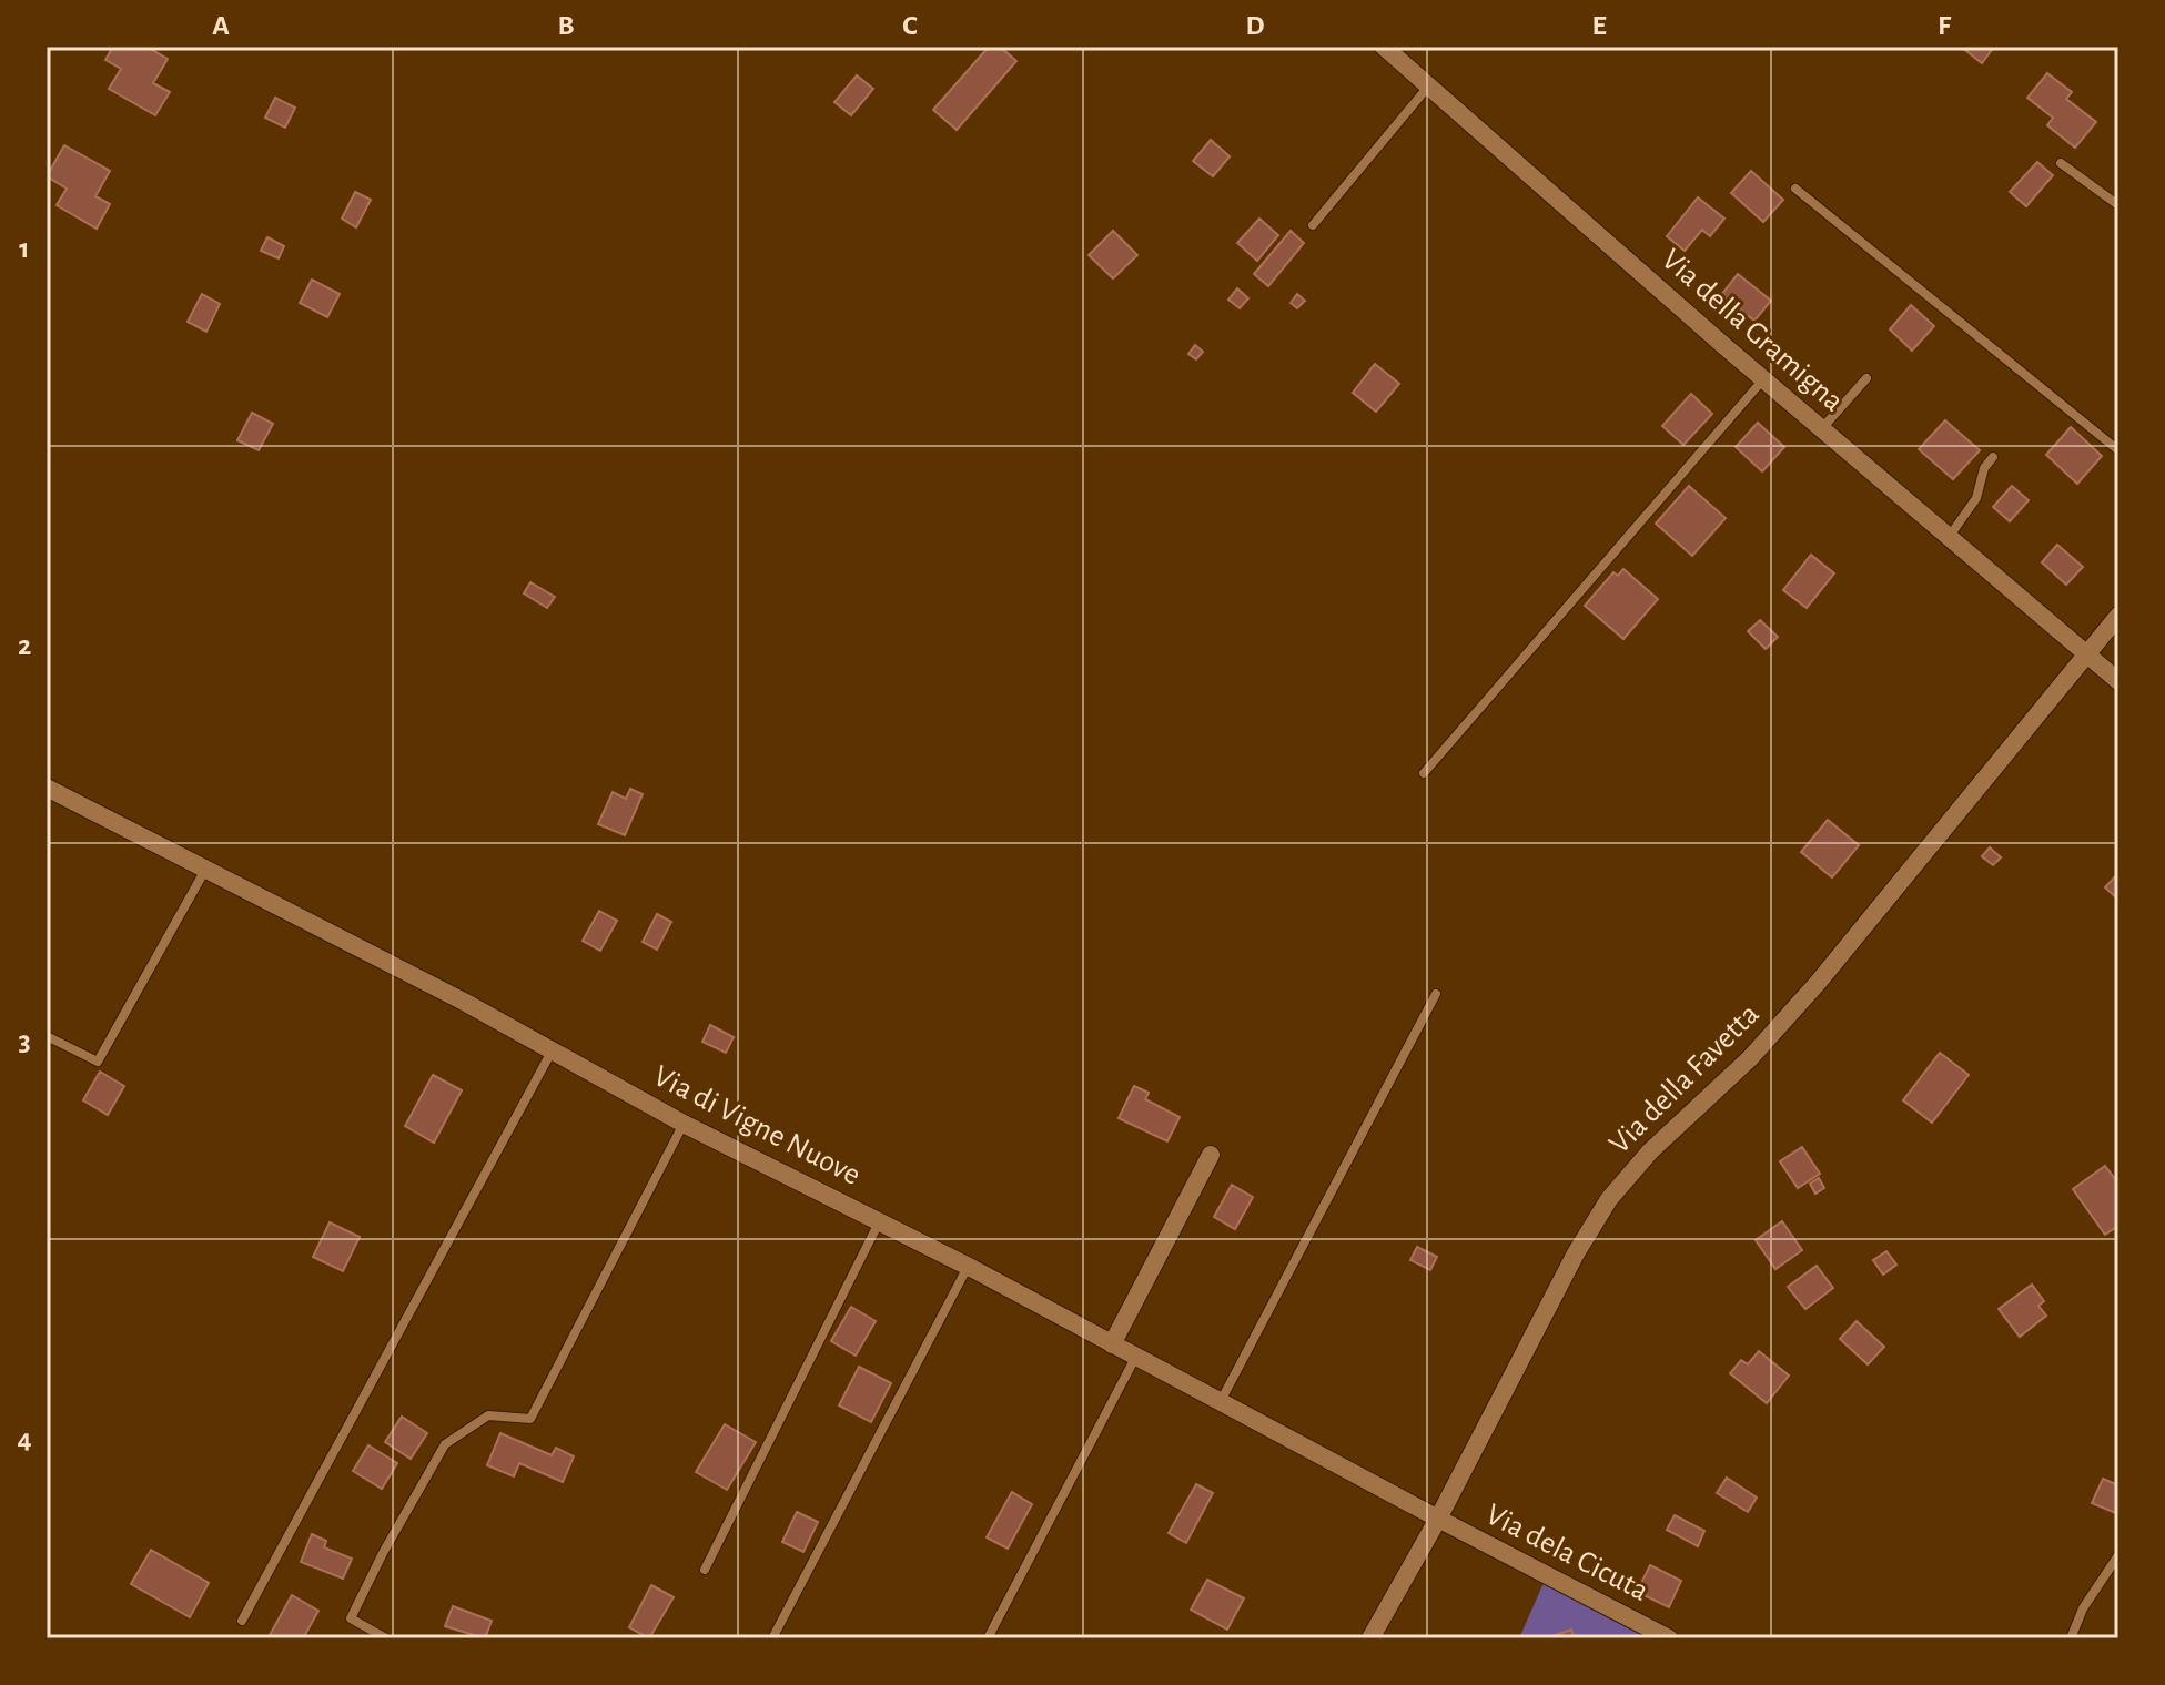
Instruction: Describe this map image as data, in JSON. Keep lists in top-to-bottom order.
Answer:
{
  "streets": {
    "street": [
      "Via della Gramigna",
      "Via della Favetta",
      "Via di Vigne Nuove",
      "Via dela Cicuta"
    ]
  },
  "crossings": [
    ["Via della Gramigna", "Via della Favetta"],
    ["Via della Favetta", "Via di Vigne Nuove"],
    ["Via della Favetta", "Via dela Cicuta"],
    ["Via di Vigne Nuove", "Via dela Cicuta"]
  ],
  "grid": {
    "columns": [
      "A",
      "B",
      "C",
      "D",
      "E",
      "F"
    ],
    "rows": [
      "1",
      "2",
      "3",
      "4"
    ]
  }
}
